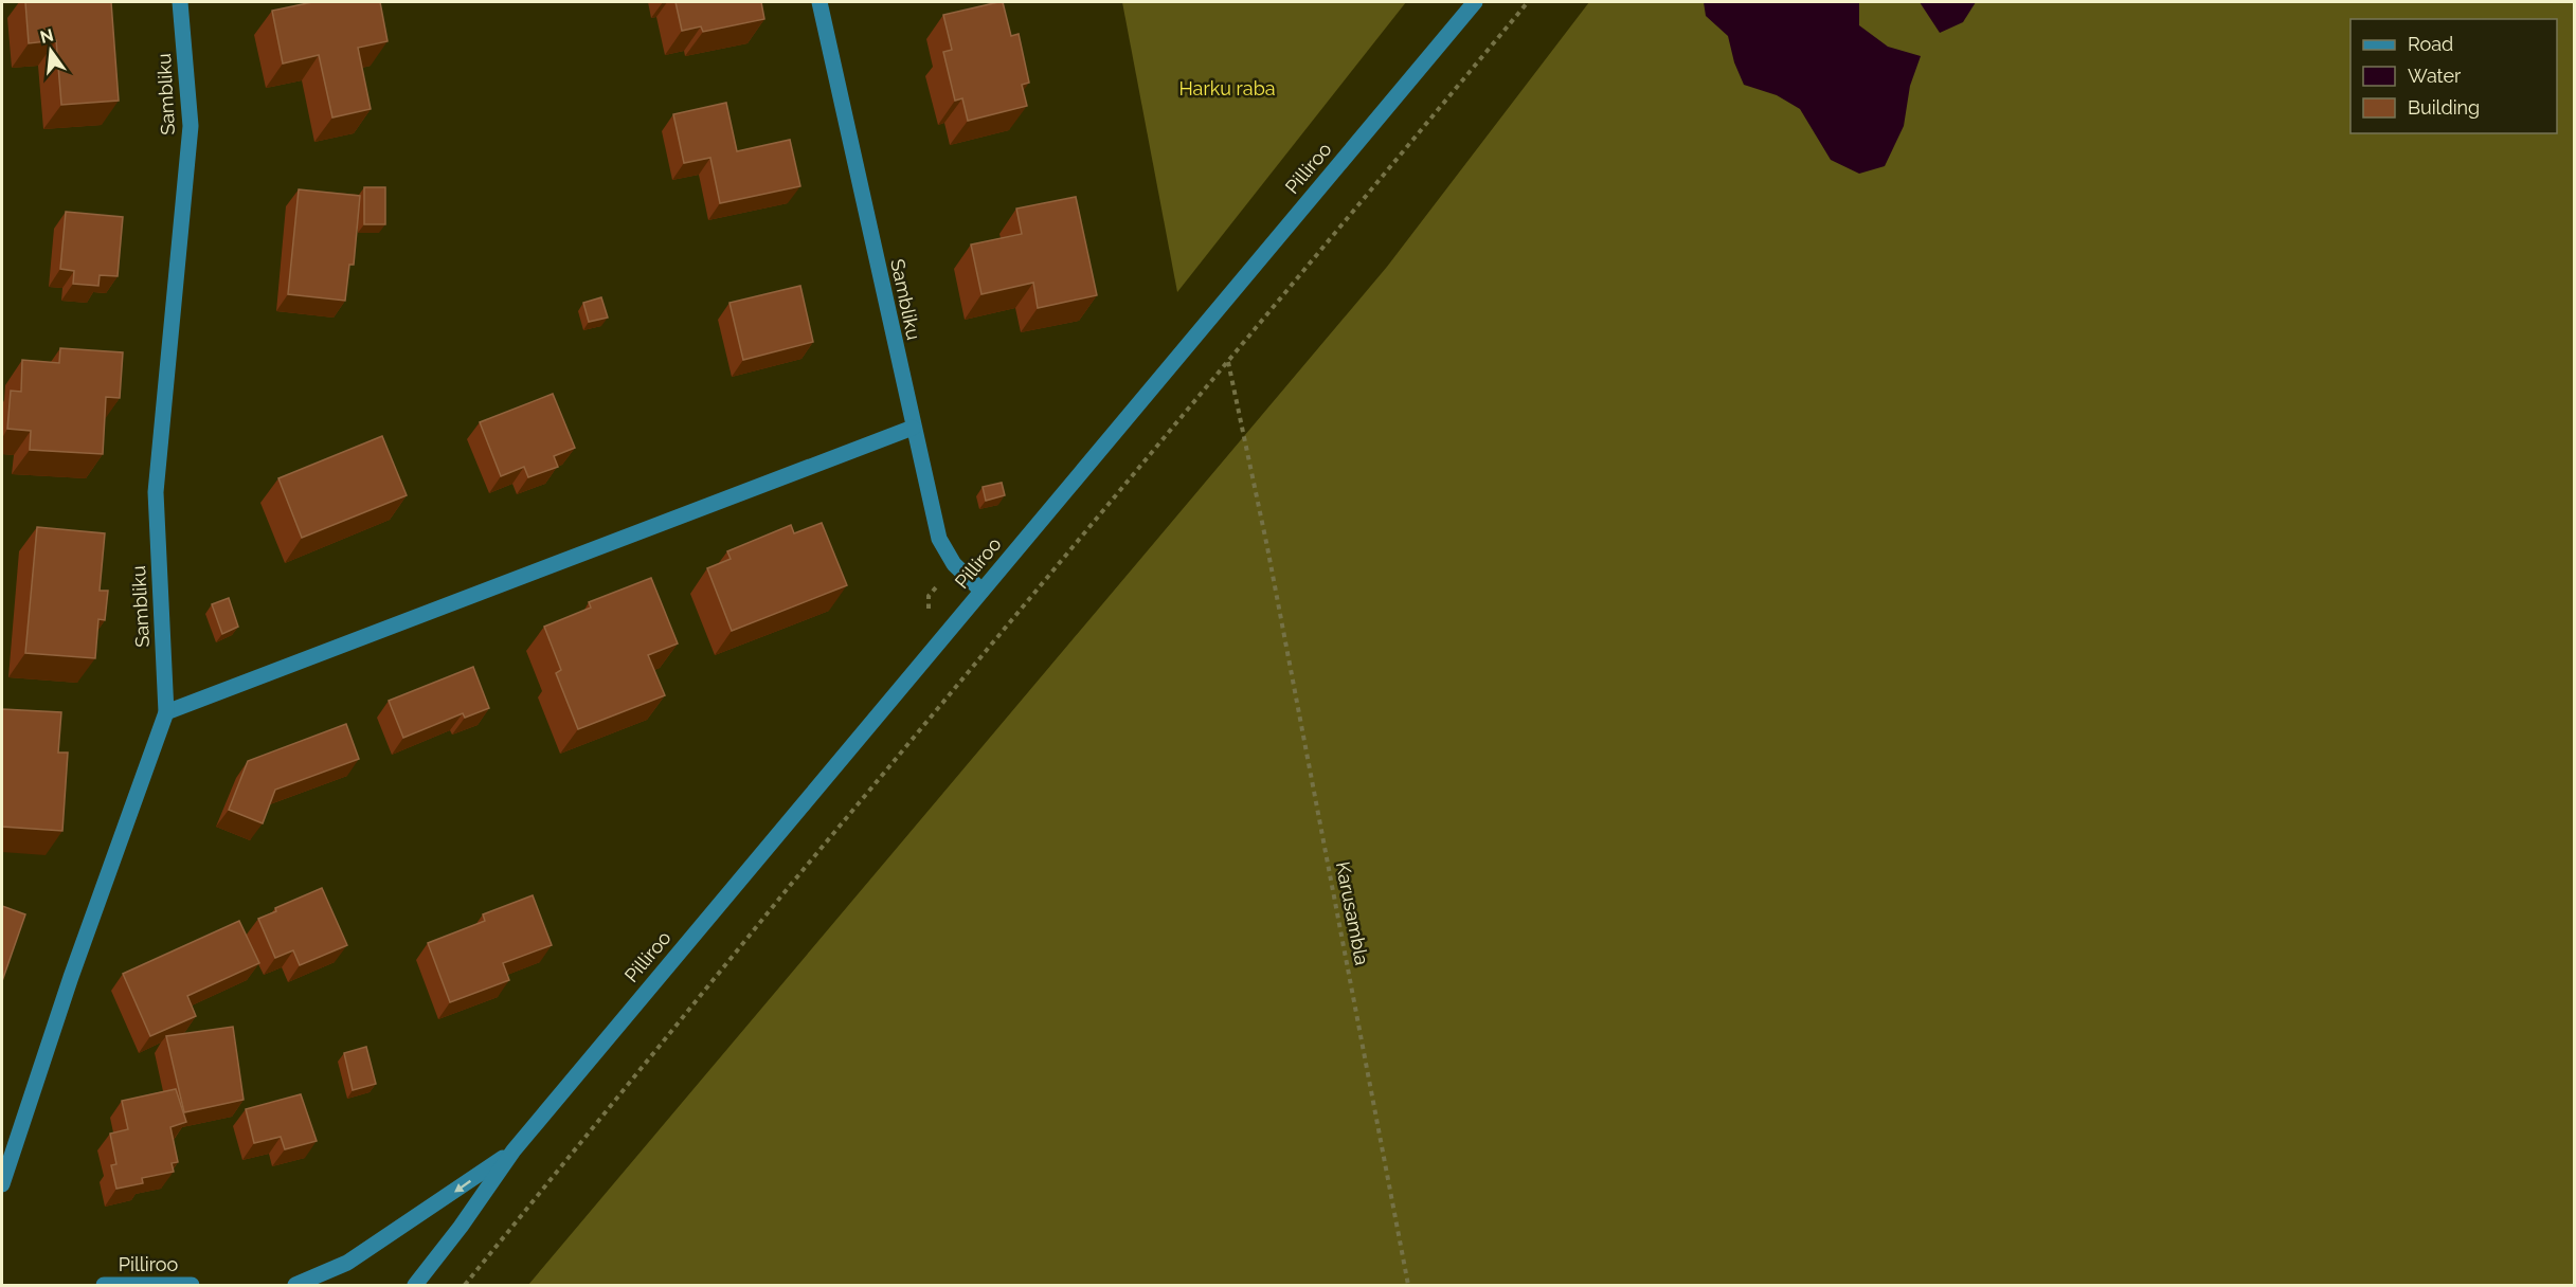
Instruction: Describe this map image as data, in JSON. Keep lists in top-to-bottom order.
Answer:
{
  "streets": {
    "street": ["Sambliku", "Pilliroo"],
    "path": ["Karusambla"]
  },
  "crossings": [
    ["Sambliku", "Pilliroo"]
  ],
  "parks": ["Harku raba"],
  "legend": ["Road", "Water", "Building"],
  "north": "top"
}
